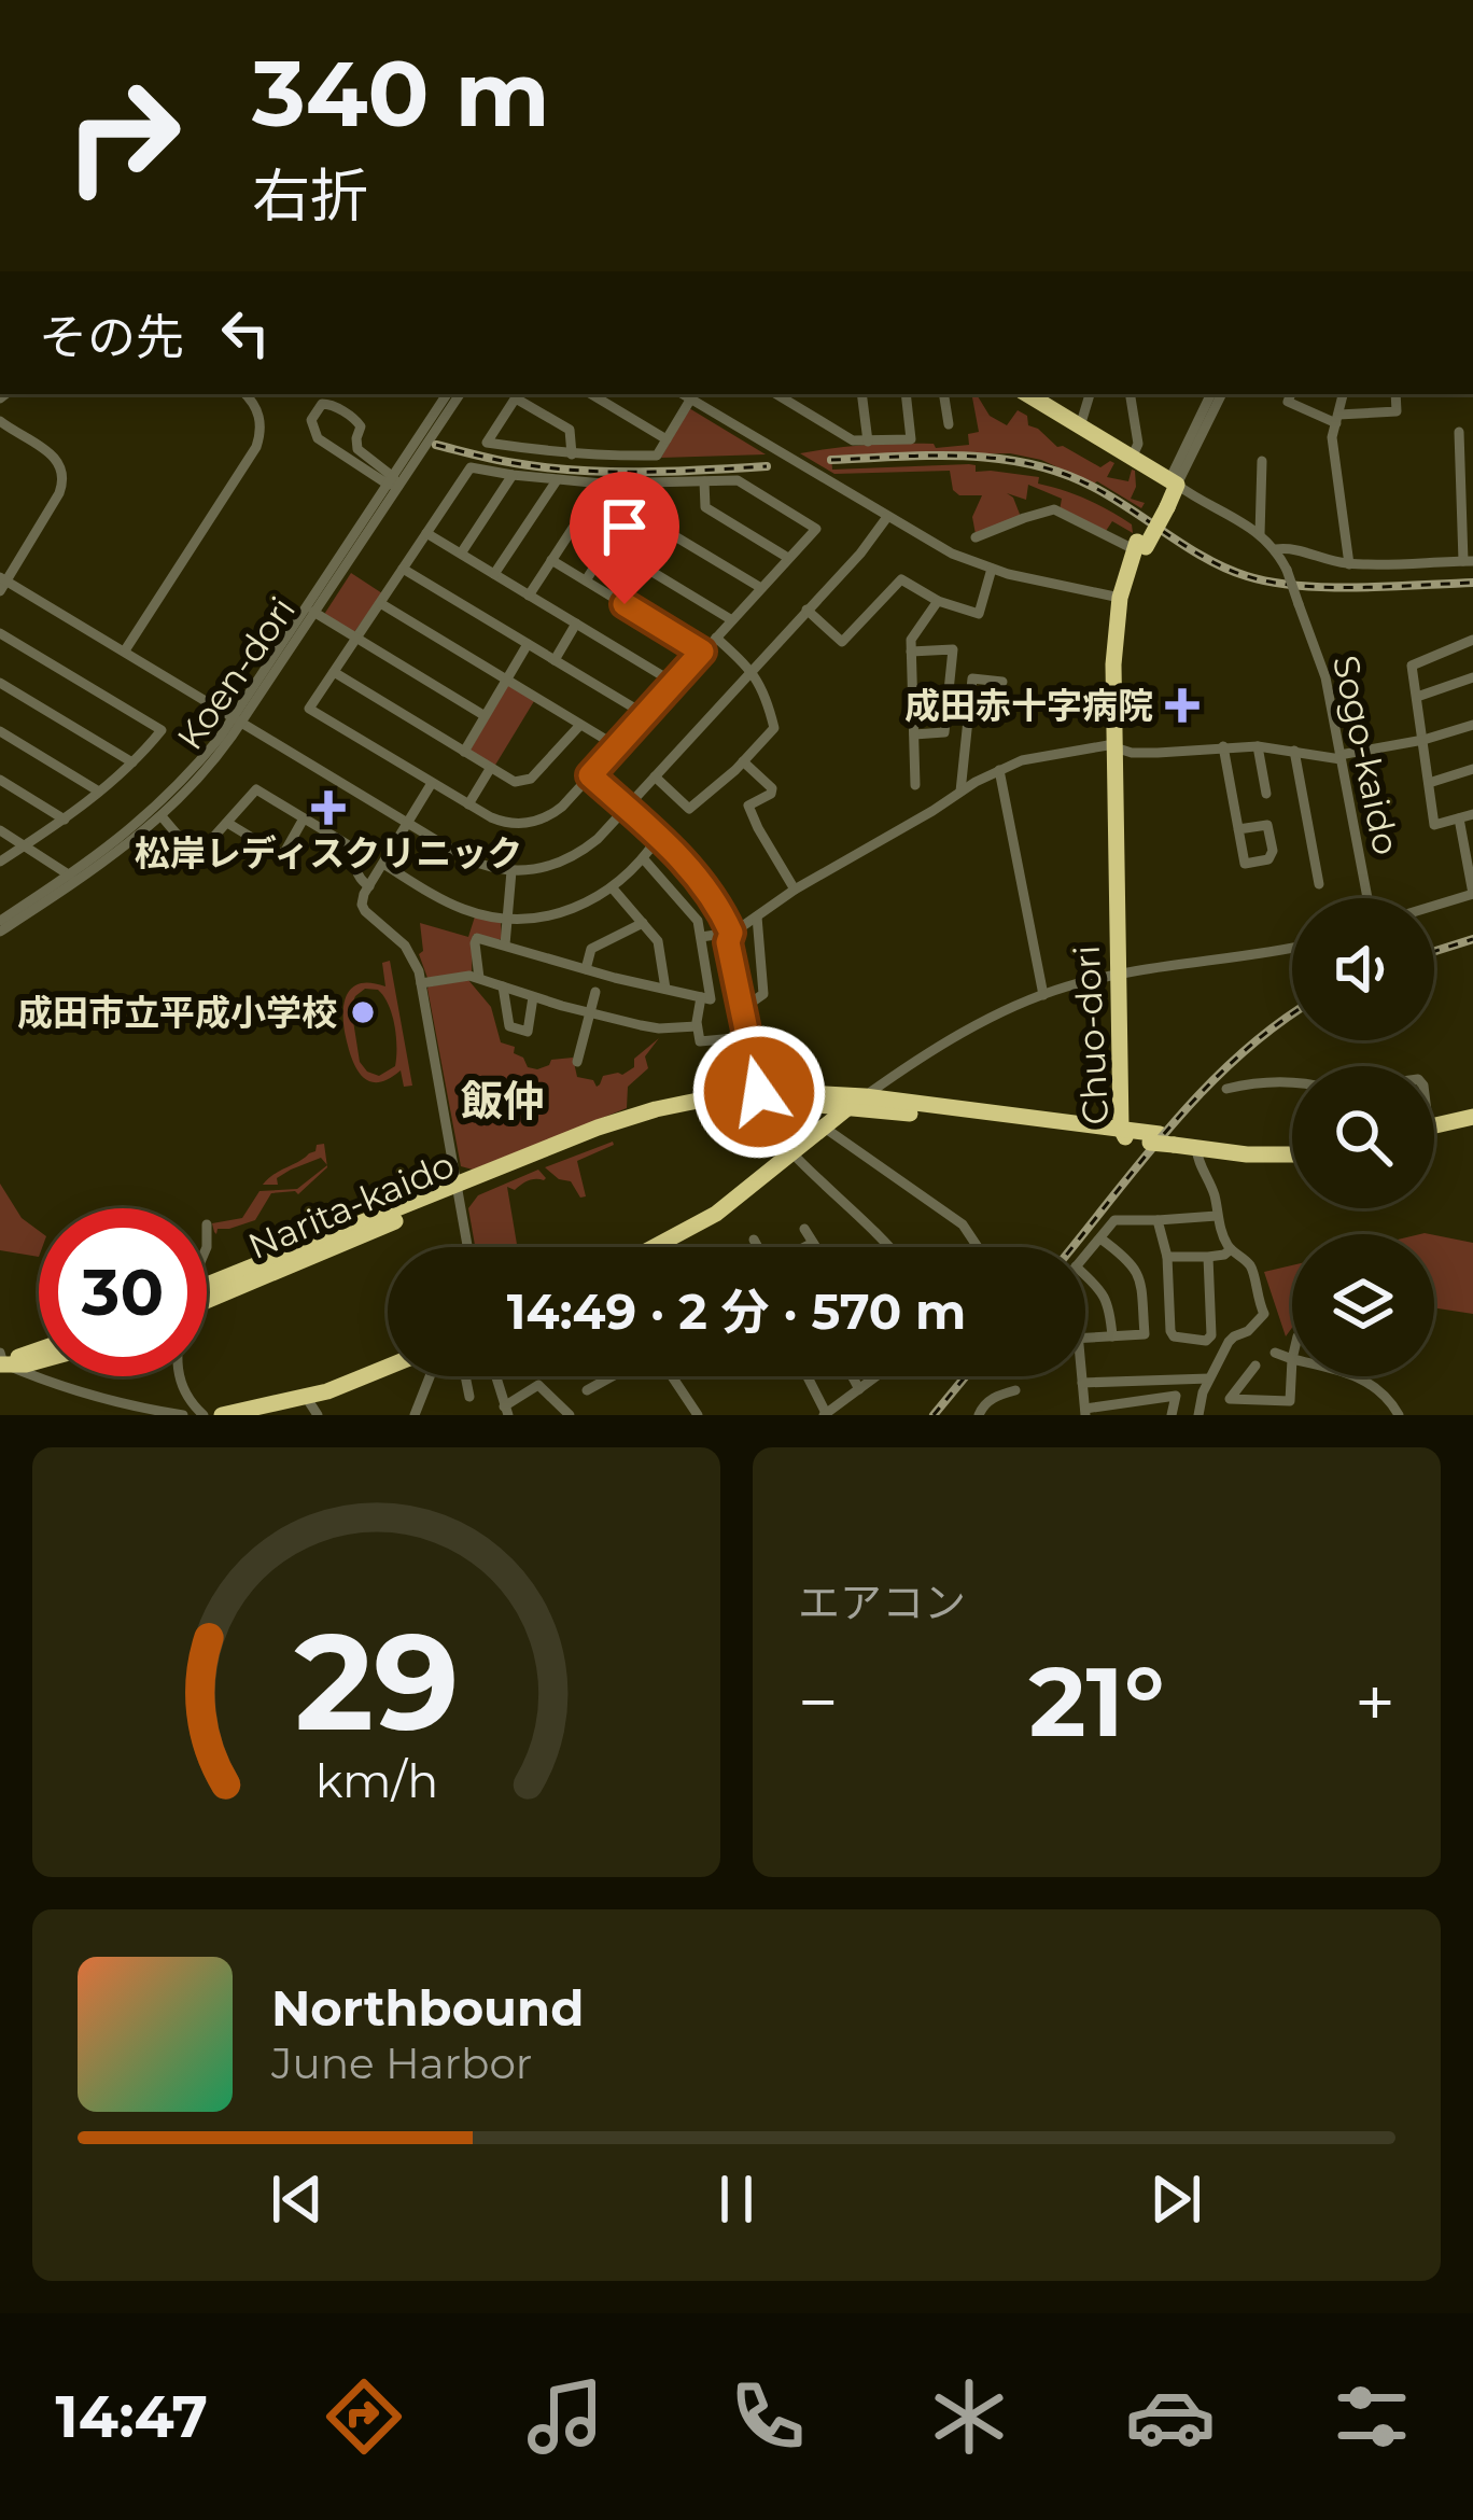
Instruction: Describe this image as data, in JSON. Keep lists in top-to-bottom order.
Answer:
{
  "streets": {
    "highway": ["Chuo-dori", "Narita-kaido"],
    "street": ["Koen-dori", "Sogo-kaido"]
  },
  "crossings": [
    ["Chuo-dori", "Narita-kaido"]
  ],
  "districts": ["飯仲"],
  "places": {
    "health": ["成田赤十字病院", "松岸レディスクリニック"],
    "other": ["成田市立平成小学校"]
  },
  "page": {
    "turn": ["340 m", "右折"],
    "then": "その先",
    "limit": "30",
    "trip": "14:49 · 2 分 · 570 m",
    "tile": "エアコン",
    "heat": ["−", "21°", "+"],
    "song": ["Northbound", "June Harbor"],
    "tabs": "14:47",
    "gauge": ["29", "km/h"]
  }
}
